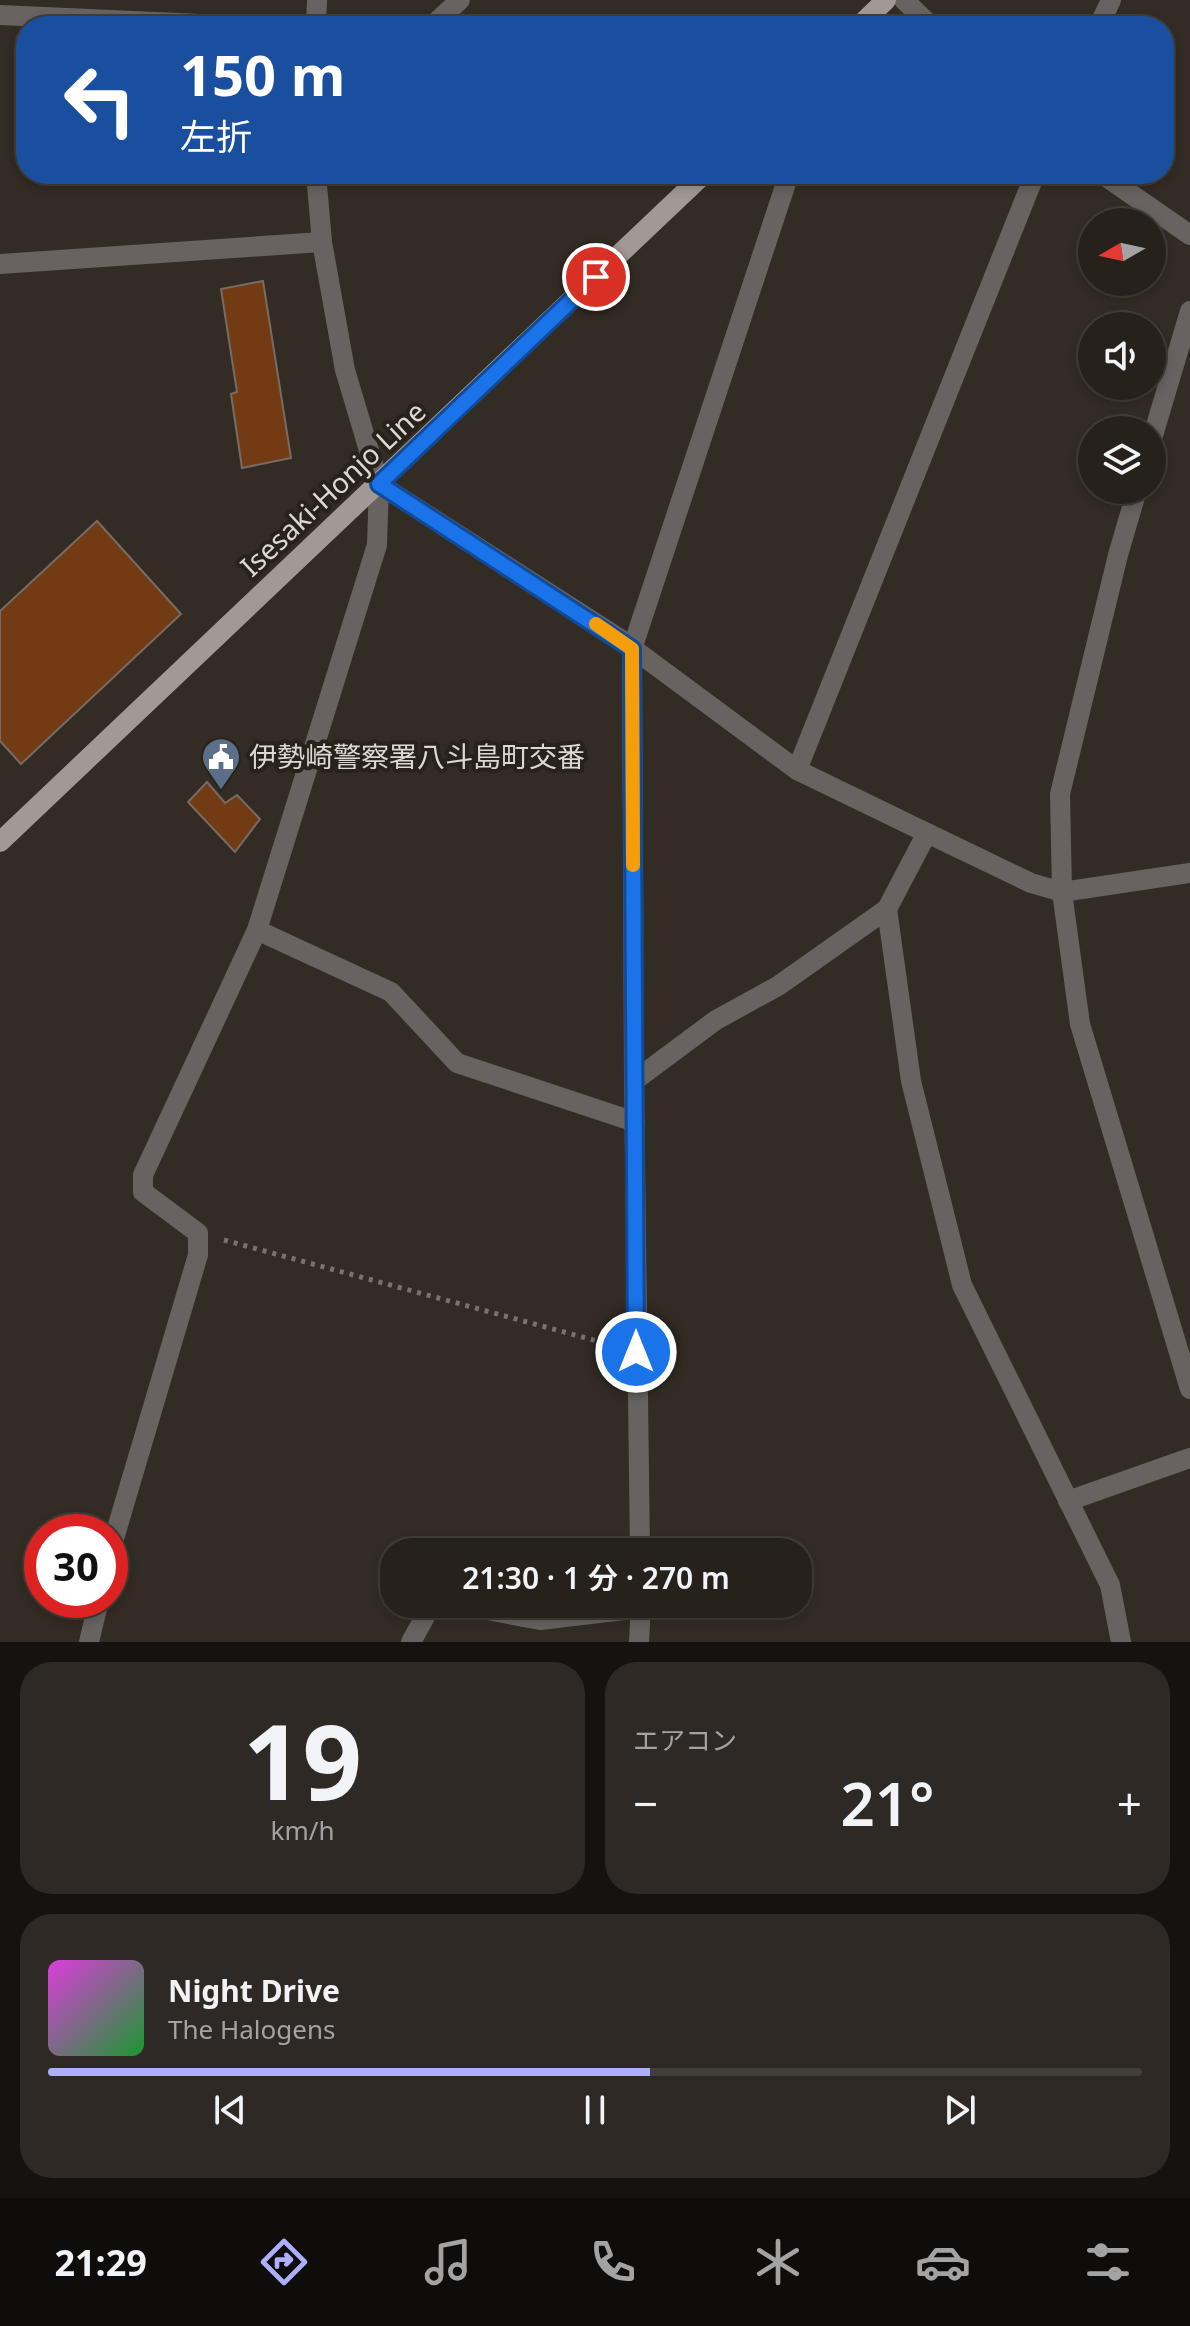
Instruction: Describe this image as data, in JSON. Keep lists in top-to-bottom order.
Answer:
{
  "streets": {
    "main road": ["Isesaki-Honjo Line"]
  },
  "places": {
    "public building": ["伊勢崎警察署八斗島町交番"]
  },
  "north": "left",
  "page": {
    "turn": ["150 m", "左折"],
    "limit": "30",
    "trip": "21:30 · 1 分 · 270 m",
    "tile": [
      ["19", "km/h"],
      "エアコン"
    ],
    "heat": ["−", "21°", "+"],
    "song": ["Night Drive", "The Halogens"],
    "tabs": "21:29"
  }
}
